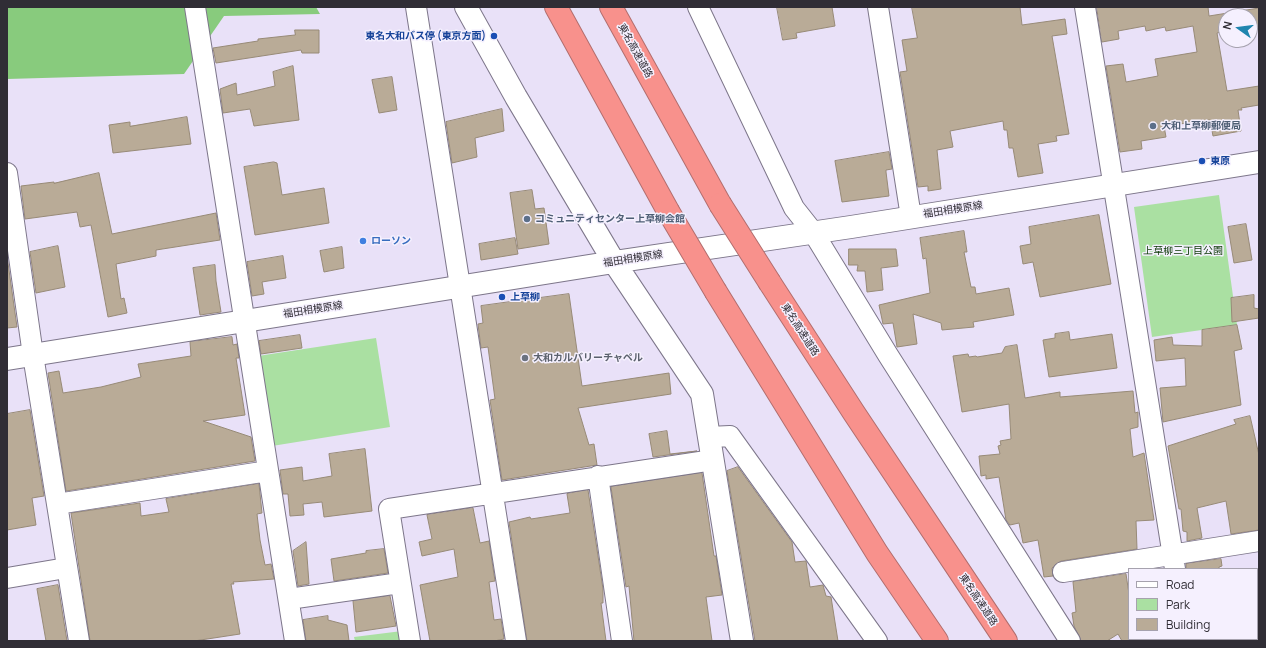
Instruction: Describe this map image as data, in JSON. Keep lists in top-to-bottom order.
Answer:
{
  "streets": {
    "highway": ["東名高速道路"],
    "street": ["福田相模原線"]
  },
  "parks": ["上草柳三丁目公園"],
  "places": [
    "東名大和バス停 (東京方面)",
    "大和上草柳郵便局",
    "東原",
    "コミュニティセンター上草柳会館",
    "ローソン",
    "上草柳",
    "大和カルバリーチャペル"
  ],
  "legend": ["Road", "Park", "Building"],
  "north": "left"
}
